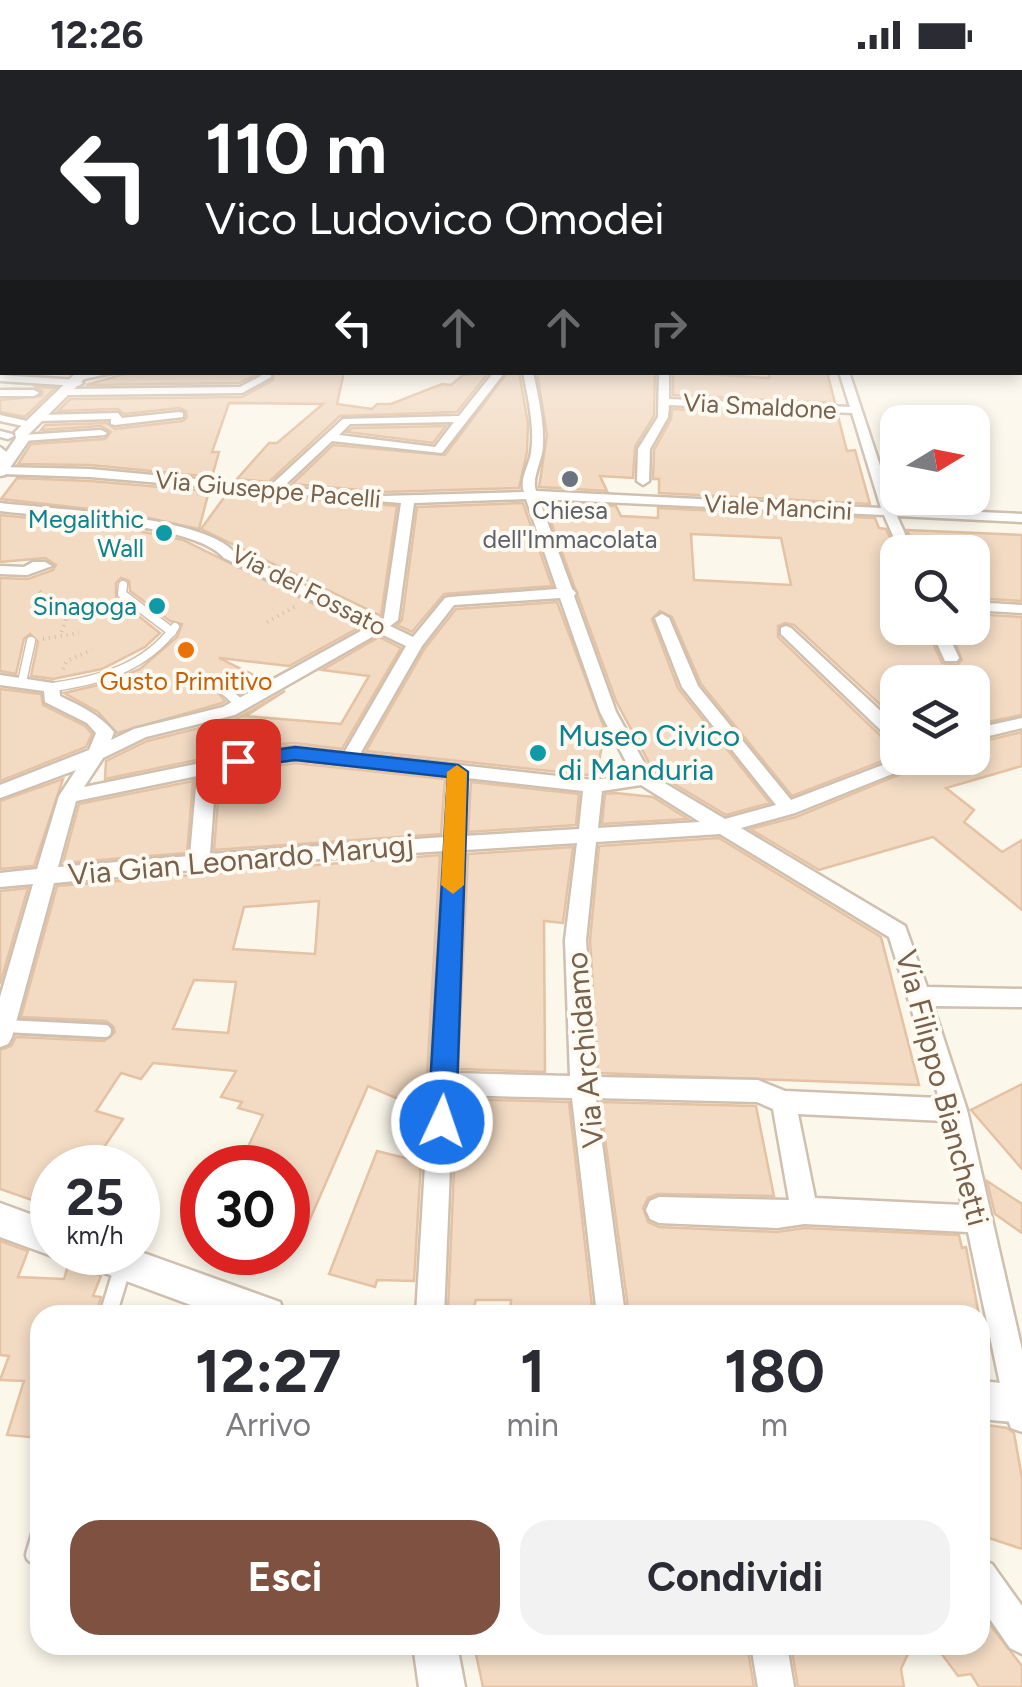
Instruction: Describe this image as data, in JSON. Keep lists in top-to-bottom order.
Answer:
{
  "streets": {
    "street": [
      "Via Smaldone",
      "Via Giuseppe Pacelli",
      "Viale Mancini",
      "Via del Fossato",
      "Via Gian Leonardo Marugj",
      "Via Archidamo",
      "Via Filippo Bianchetti"
    ]
  },
  "crossings": [
    ["Via Giuseppe Pacelli", "Viale Mancini"],
    ["Via Gian Leonardo Marugj", "Via Archidamo"],
    ["Via Gian Leonardo Marugj", "Via Filippo Bianchetti"]
  ],
  "places": [
    "Chiesa dell'Immacolata",
    "Megalithic Wall",
    "Sinagoga",
    "Gusto Primitivo",
    "Museo Civico di Manduria"
  ],
  "north": "right",
  "page": {
    "status": "12:26",
    "turn": ["110 m", "Vico Ludovico Omodei"],
    "speed": "25 km/h",
    "limit": "30",
    "eta": [
      "12:27",
      "Arrivo",
      "1",
      "min",
      "180",
      "m"
    ],
    "buttons": ["Esci", "Condividi"]
  }
}
